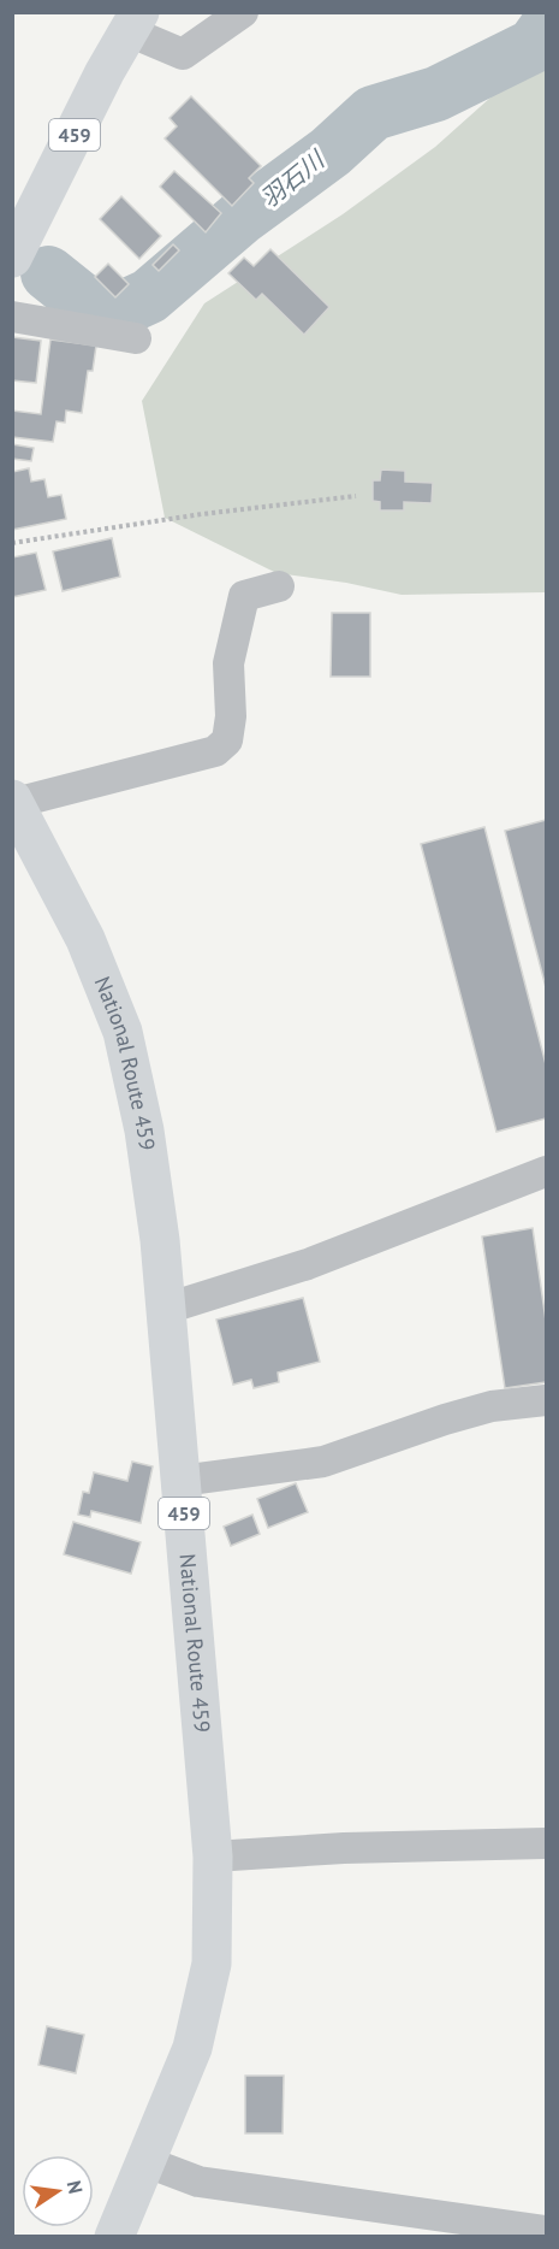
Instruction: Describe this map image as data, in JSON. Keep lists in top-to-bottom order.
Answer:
{
  "streets": {
    "highway": ["459", "National Route 459"]
  },
  "water": ["羽石川"],
  "north": "right"
}
